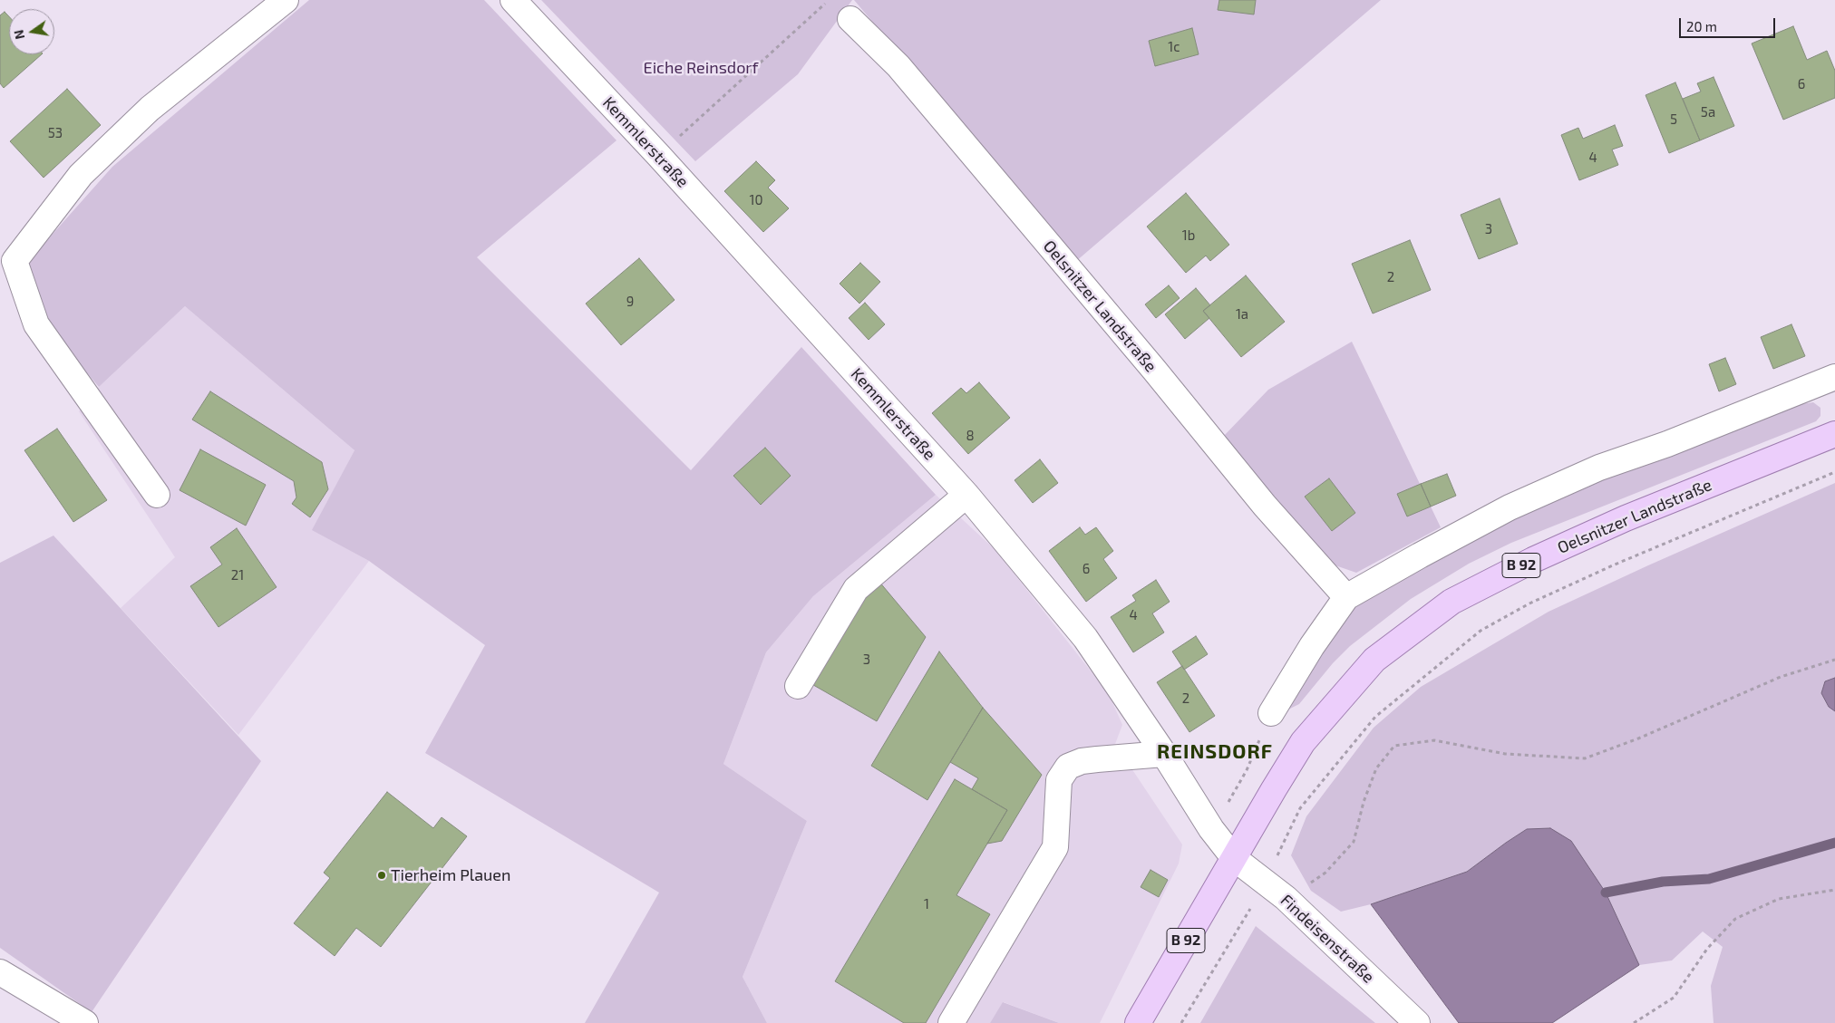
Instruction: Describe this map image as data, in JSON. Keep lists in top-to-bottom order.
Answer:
{
  "streets": {
    "main road": ["Oelsnitzer Landstraße", "B 92"],
    "street": ["Kemmlerstraße", "Findeisenstraße"]
  },
  "crossings": [
    ["Kemmlerstraße", "Oelsnitzer Landstraße"],
    ["Kemmlerstraße", "B 92"],
    ["Kemmlerstraße", "Findeisenstraße"],
    ["Oelsnitzer Landstraße", "B 92"],
    ["Oelsnitzer Landstraße", "Findeisenstraße"],
    ["B 92", "Findeisenstraße"]
  ],
  "districts": ["REINSDORF"],
  "parks": ["Eiche Reinsdorf"],
  "places": ["Tierheim Plauen"],
  "house_numbers": [
    "1c",
    "6",
    "5a",
    "5",
    "53",
    "4",
    "10",
    "3",
    "1b",
    "2",
    "9",
    "1a",
    "8",
    "6",
    "21",
    "4",
    "3",
    "2",
    "1"
  ],
  "scale_bar": "20 m",
  "north": "left"
}
